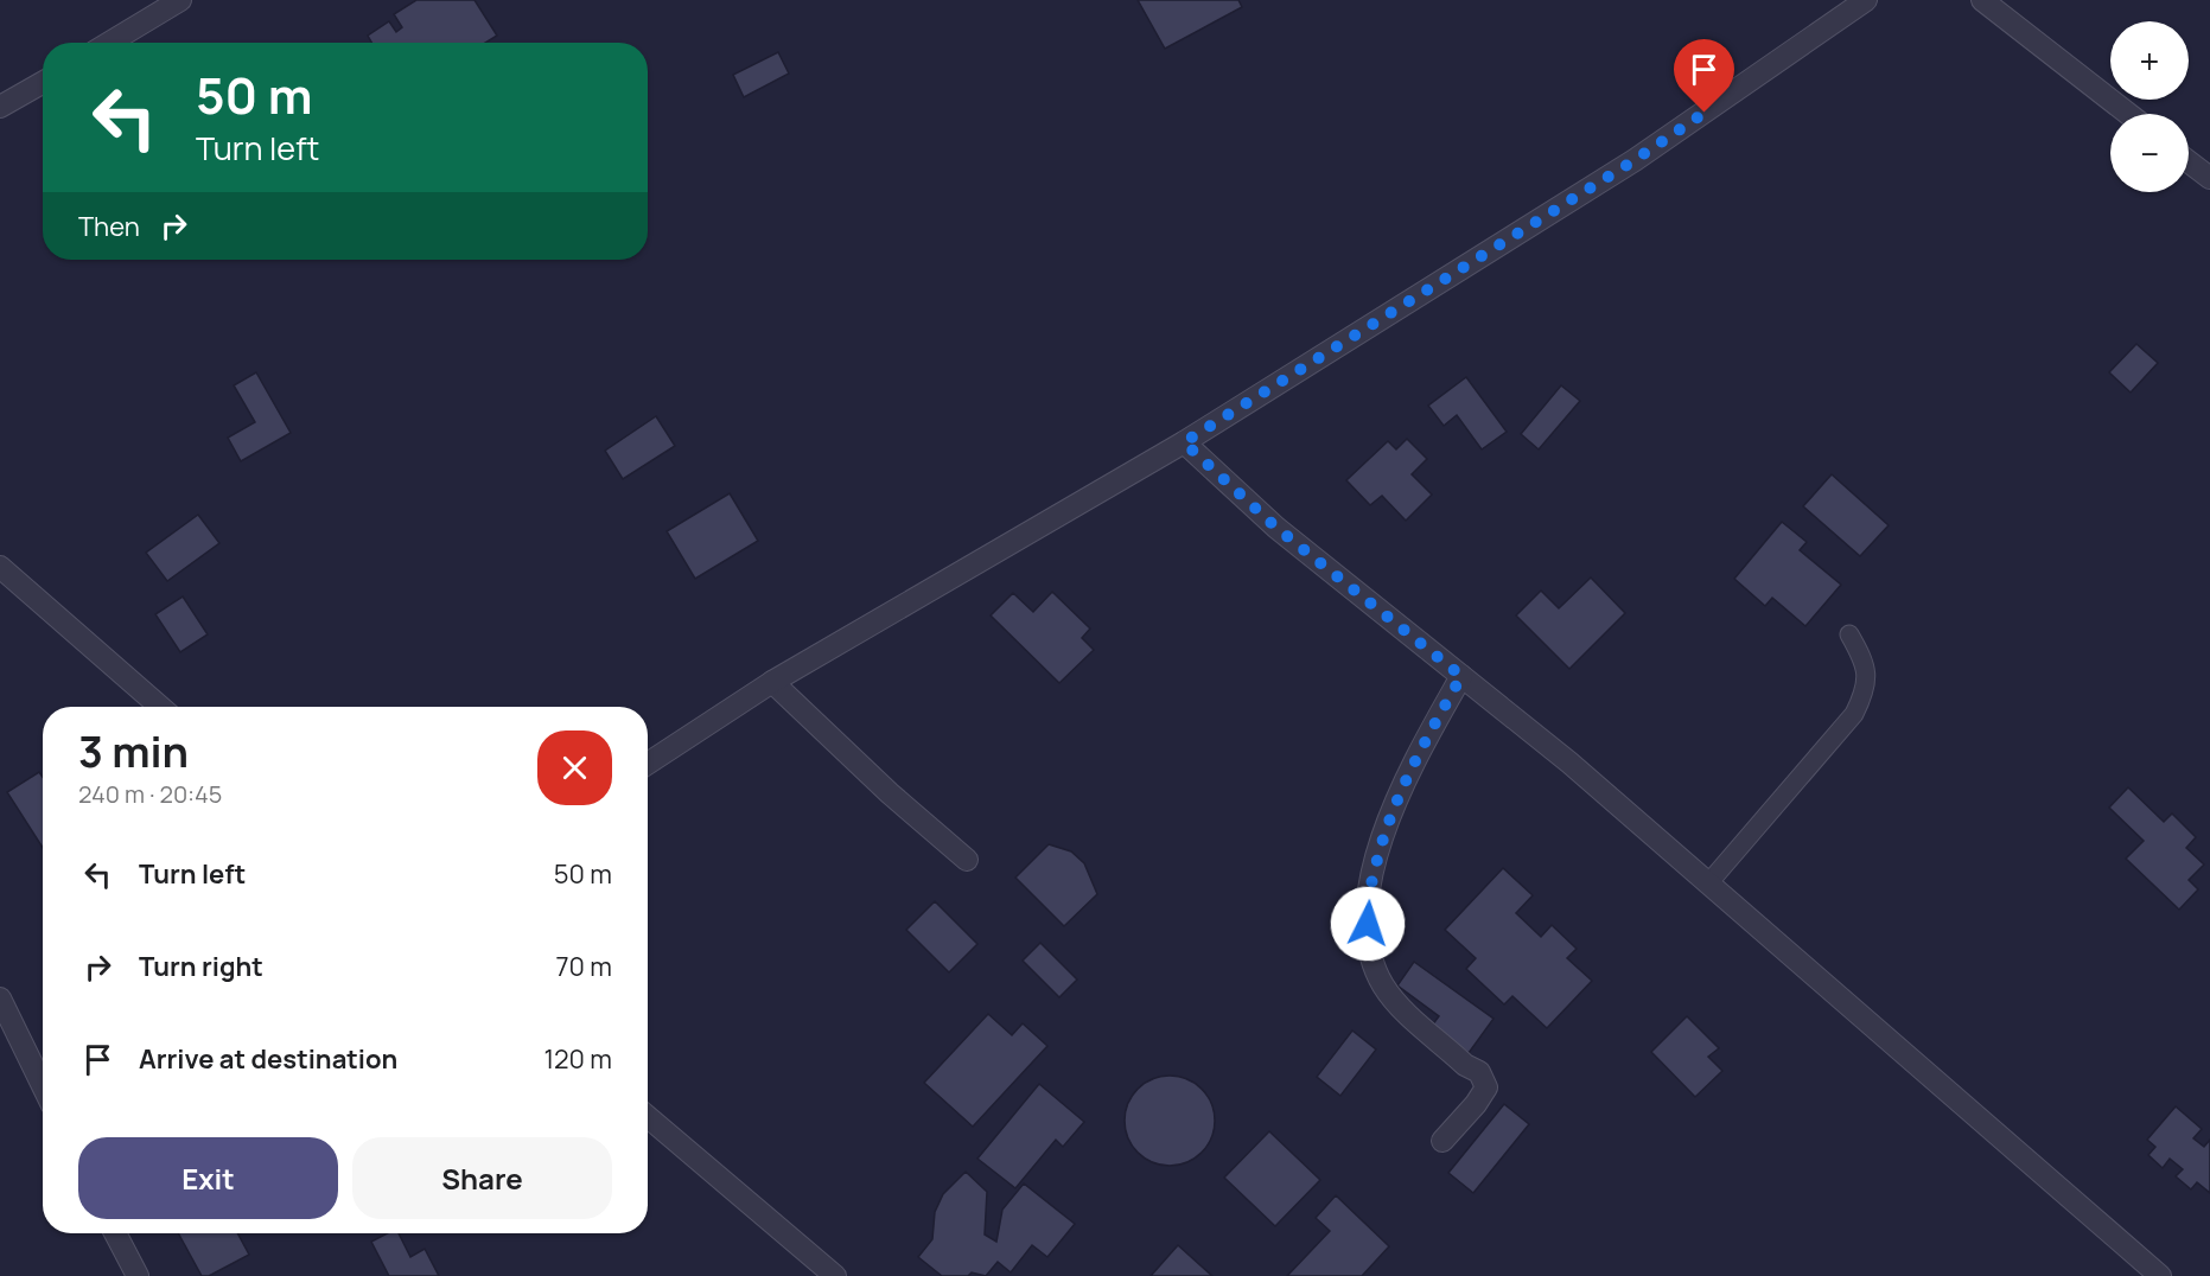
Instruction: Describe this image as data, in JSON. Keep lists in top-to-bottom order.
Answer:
{
  "page": {
    "map_buttons": ["+", "−"],
    "turn": ["50 m", "Turn left"],
    "then": "Then",
    "heading": ["3 min", "240 m · 20:45"],
    "list": [
      {
        "name": "Turn left",
        "value": "50 m"
      },
      {
        "name": "Turn right",
        "value": "70 m"
      },
      {
        "name": "Arrive at destination",
        "value": "120 m"
      }
    ],
    "buttons": ["Exit", "Share"]
  }
}
